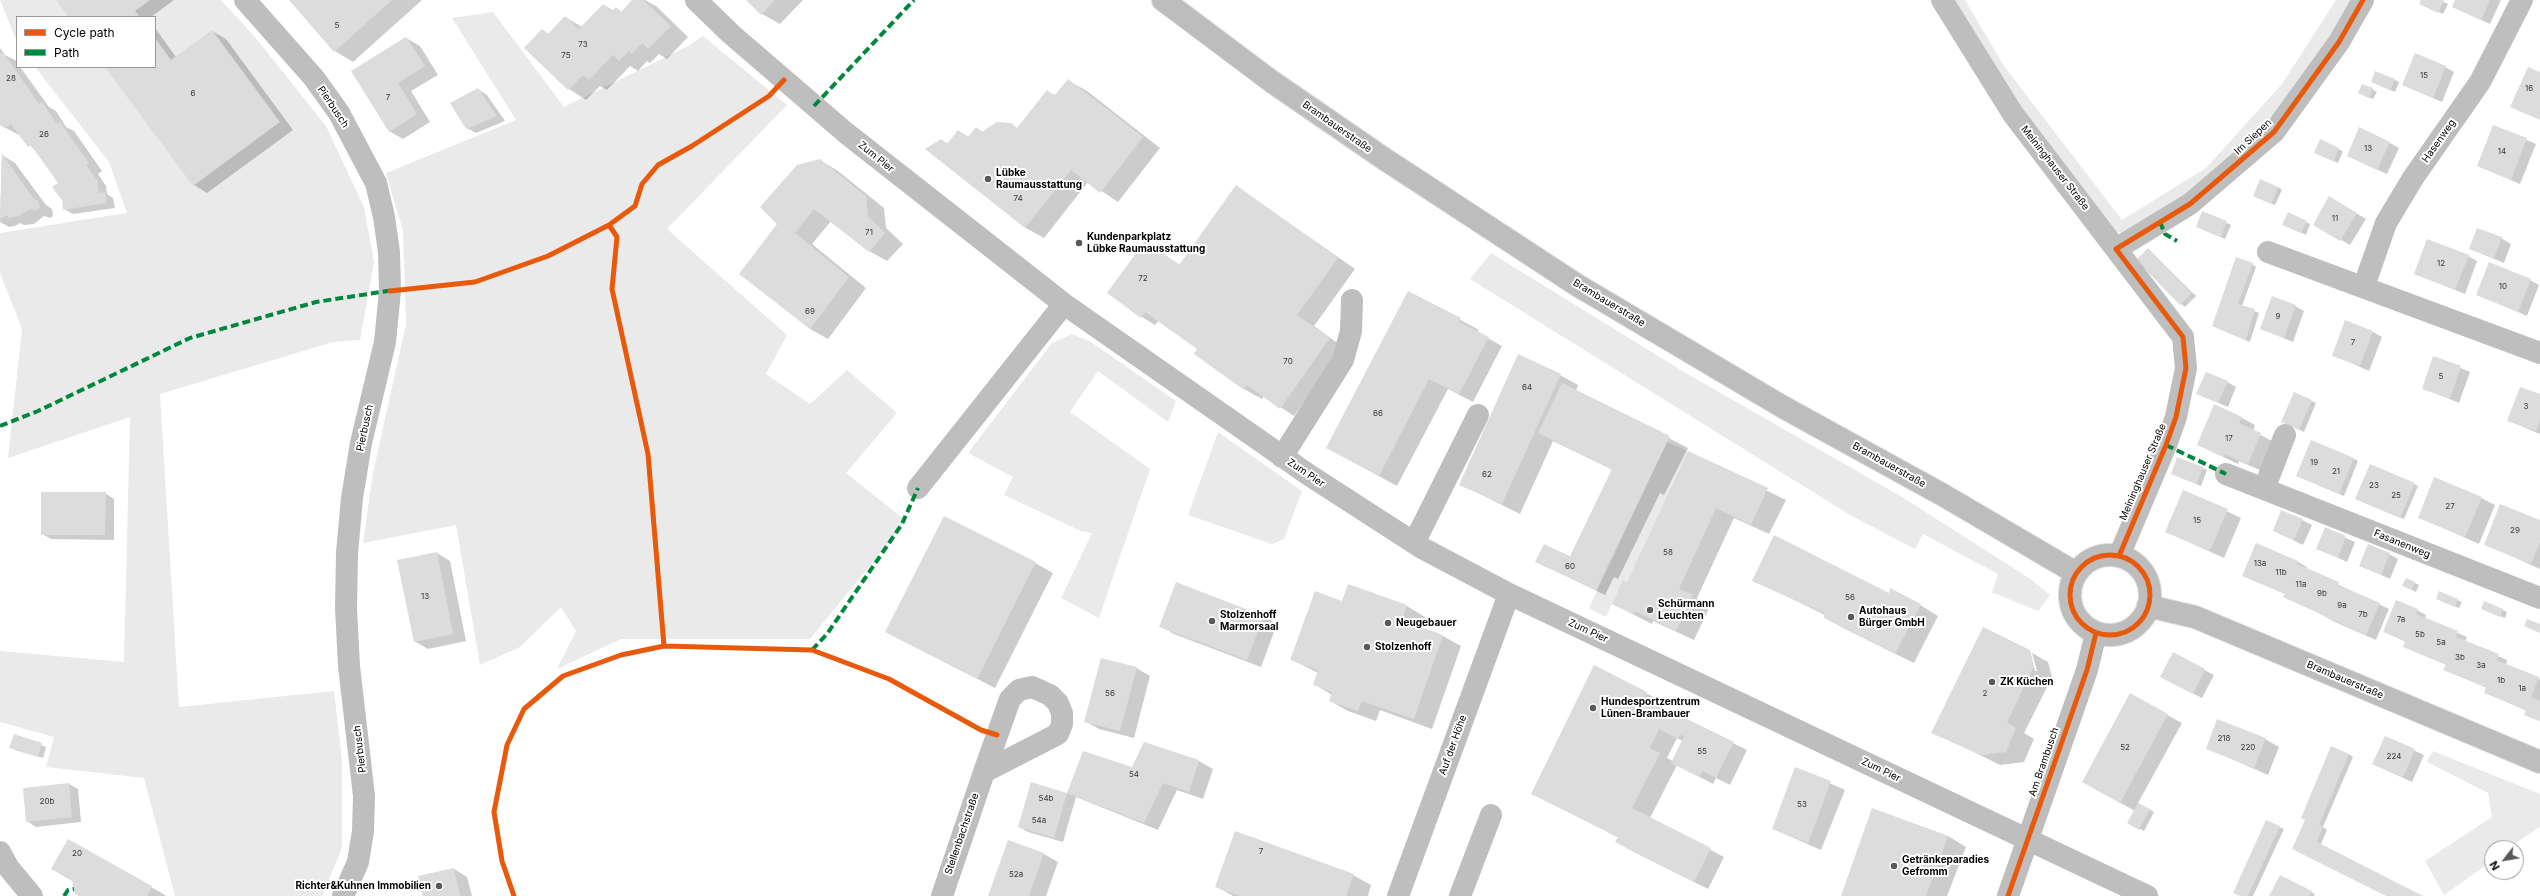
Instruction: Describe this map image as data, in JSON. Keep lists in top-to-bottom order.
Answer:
{
  "streets": {
    "main road": ["Brambauerstraße"],
    "street": [
      "Pierbusch",
      "Im Siepen",
      "Hasenweg",
      "Zum Pier",
      "Meininghauser Straße",
      "Fasanenweg",
      "Auf der Höhe",
      "Am Brambusch",
      "Stellenbachstraße"
    ]
  },
  "crossings": [
    ["Brambauerstraße", "Meininghauser Straße"],
    ["Brambauerstraße", "Am Brambusch"],
    ["Im Siepen", "Meininghauser Straße"],
    ["Zum Pier", "Auf der Höhe"],
    ["Zum Pier", "Am Brambusch"],
    ["Meininghauser Straße", "Am Brambusch"]
  ],
  "places": [
    "Lübke Raumausstattung",
    "Kundenparkplatz Lübke Raumausstattung",
    "Schürmann Leuchten",
    "Autohaus Bürger GmbH",
    "Stolzenhoff Marmorsaal",
    "Neugebauer",
    "Stolzenhoff",
    "ZK Küchen",
    "Hundesportzentrum Lünen-Brambauer",
    "Getränkeparadies Gefromm",
    "Richter&Kuhnen Immobilien"
  ],
  "house_numbers": [
    "5",
    "73",
    "75",
    "15",
    "28",
    "16",
    "6",
    "7",
    "26",
    "13",
    "14",
    "74",
    "11",
    "71",
    "12",
    "72",
    "10",
    "69",
    "9",
    "7",
    "70",
    "5",
    "64",
    "3",
    "66",
    "17",
    "19",
    "21",
    "62",
    "23",
    "25",
    "27",
    "15",
    "29",
    "58",
    "13a",
    "60",
    "11b",
    "11a",
    "9b",
    "13",
    "56",
    "9a",
    "7b",
    "7a",
    "5b",
    "5a",
    "3b",
    "3a",
    "1b",
    "1a",
    "56",
    "2",
    "218",
    "52",
    "220",
    "55",
    "224",
    "54",
    "54b",
    "20b",
    "53",
    "54a",
    "7",
    "20",
    "52a"
  ],
  "legend": ["Cycle path", "Path"],
  "north": "bottom left"
}
